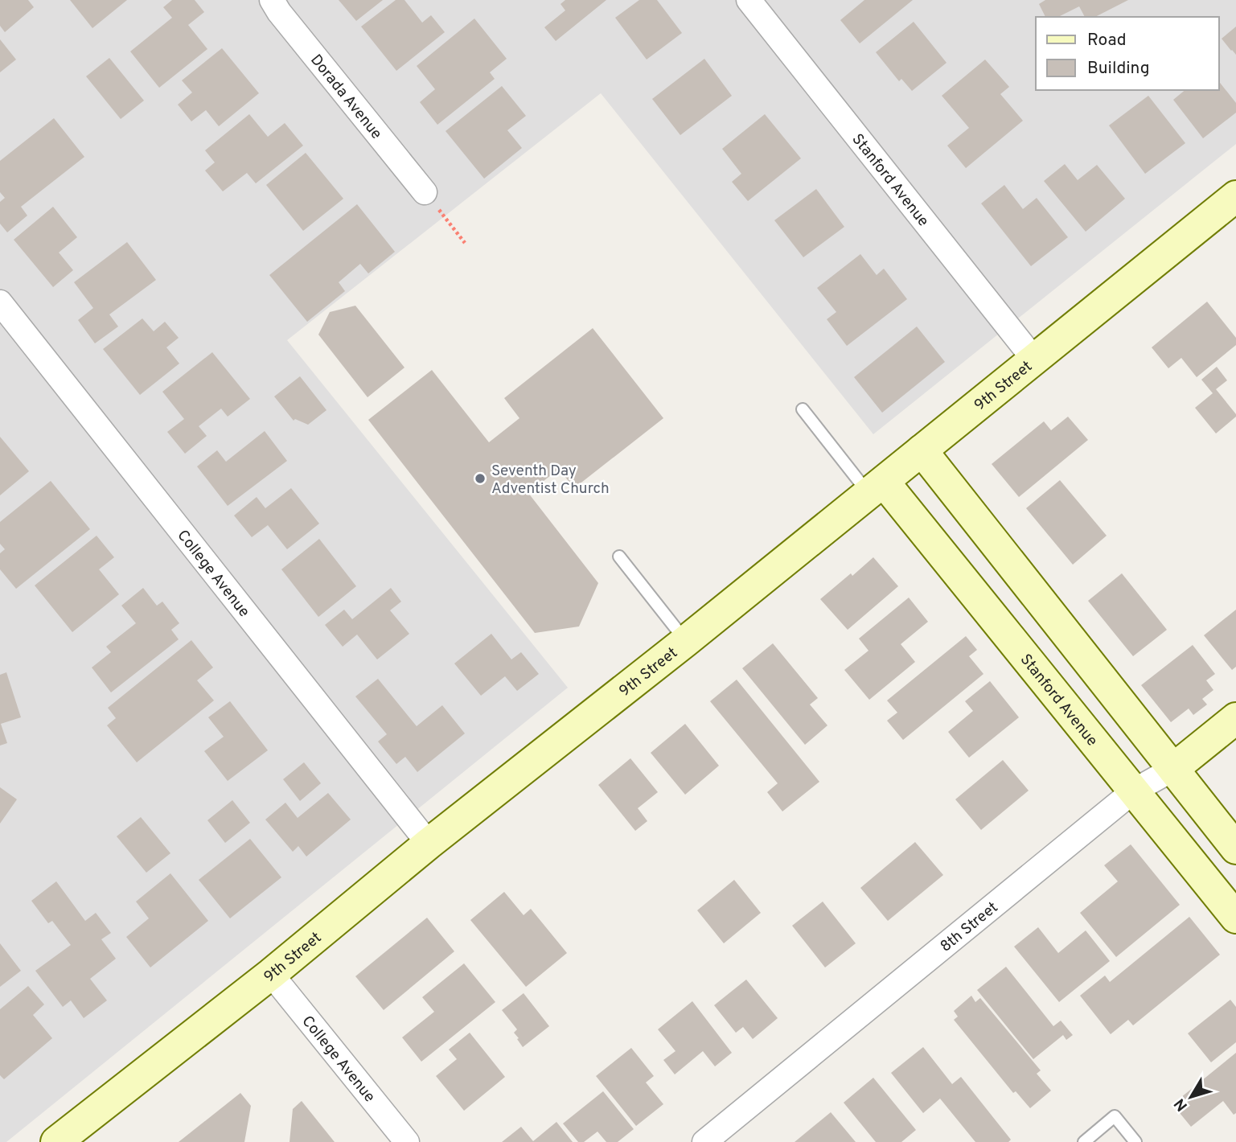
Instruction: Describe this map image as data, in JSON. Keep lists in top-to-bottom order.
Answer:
{
  "streets": {
    "street": [
      "Dorada Avenue",
      "Stanford Avenue",
      "9th Street",
      "College Avenue",
      "8th Street"
    ]
  },
  "crossings": [
    ["Stanford Avenue", "9th Street"],
    ["Stanford Avenue", "8th Street"],
    ["9th Street", "College Avenue"]
  ],
  "places": ["Seventh Day Adventist Church"],
  "legend": ["Road", "Building"],
  "north": "bottom left"
}
